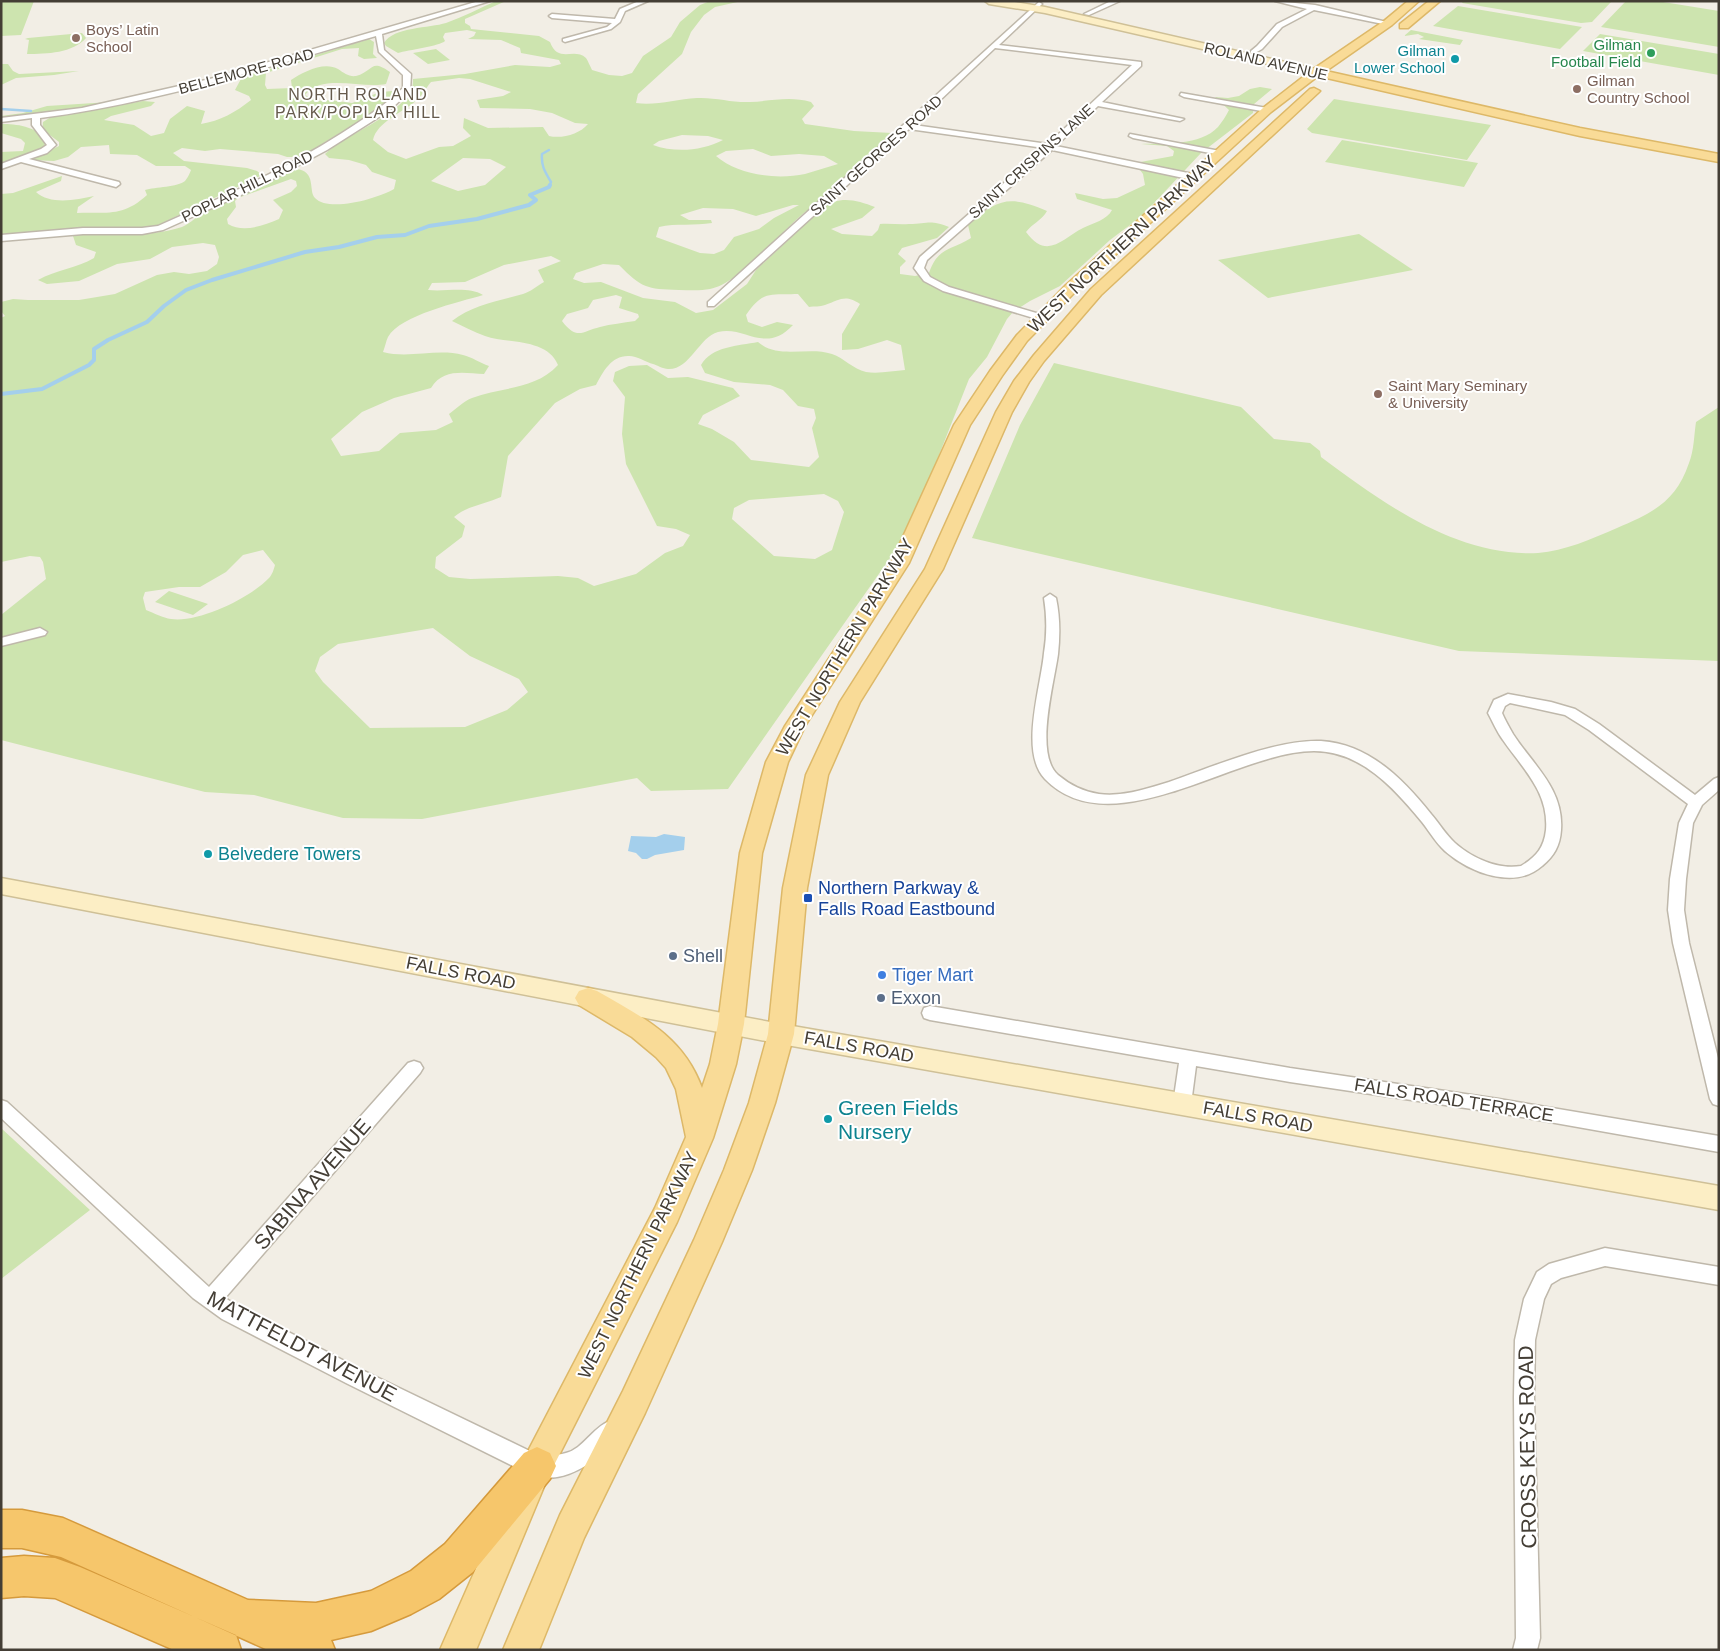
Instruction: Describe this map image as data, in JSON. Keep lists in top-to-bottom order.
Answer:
{
  "streets": {
    "main road": ["ROLAND AVENUE", "WEST NORTHERN PARKWAY", "FALLS ROAD"],
    "street": [
      "BELLEMORE ROAD",
      "SAINT GEORGES ROAD",
      "SAINT CRISPINS LANE",
      "POPLAR HILL ROAD",
      "FALLS ROAD TERRACE",
      "SABINA AVENUE",
      "MATTFELDT AVENUE",
      "CROSS KEYS ROAD"
    ]
  },
  "crossings": [
    ["ROLAND AVENUE", "SAINT GEORGES ROAD"],
    ["ROLAND AVENUE", "WEST NORTHERN PARKWAY"],
    ["BELLEMORE ROAD", "POPLAR HILL ROAD"],
    ["SAINT GEORGES ROAD", "SAINT CRISPINS LANE"],
    ["SAINT CRISPINS LANE", "WEST NORTHERN PARKWAY"],
    ["WEST NORTHERN PARKWAY", "FALLS ROAD"],
    ["WEST NORTHERN PARKWAY", "MATTFELDT AVENUE"],
    ["SABINA AVENUE", "MATTFELDT AVENUE"]
  ],
  "districts": ["NORTH ROLAND PARK/POPLAR HILL"],
  "places": {
    "other": [
      "Boys’ Latin School",
      "Gilman Football Field",
      "Gilman Lower School",
      "Gilman Country School",
      "Saint Mary Seminary & University",
      "Belvedere Towers",
      "Shell",
      "Tiger Mart",
      "Exxon",
      "Green Fields Nursery"
    ],
    "transit": ["Northern Parkway & Falls Road Eastbound"]
  }
}
